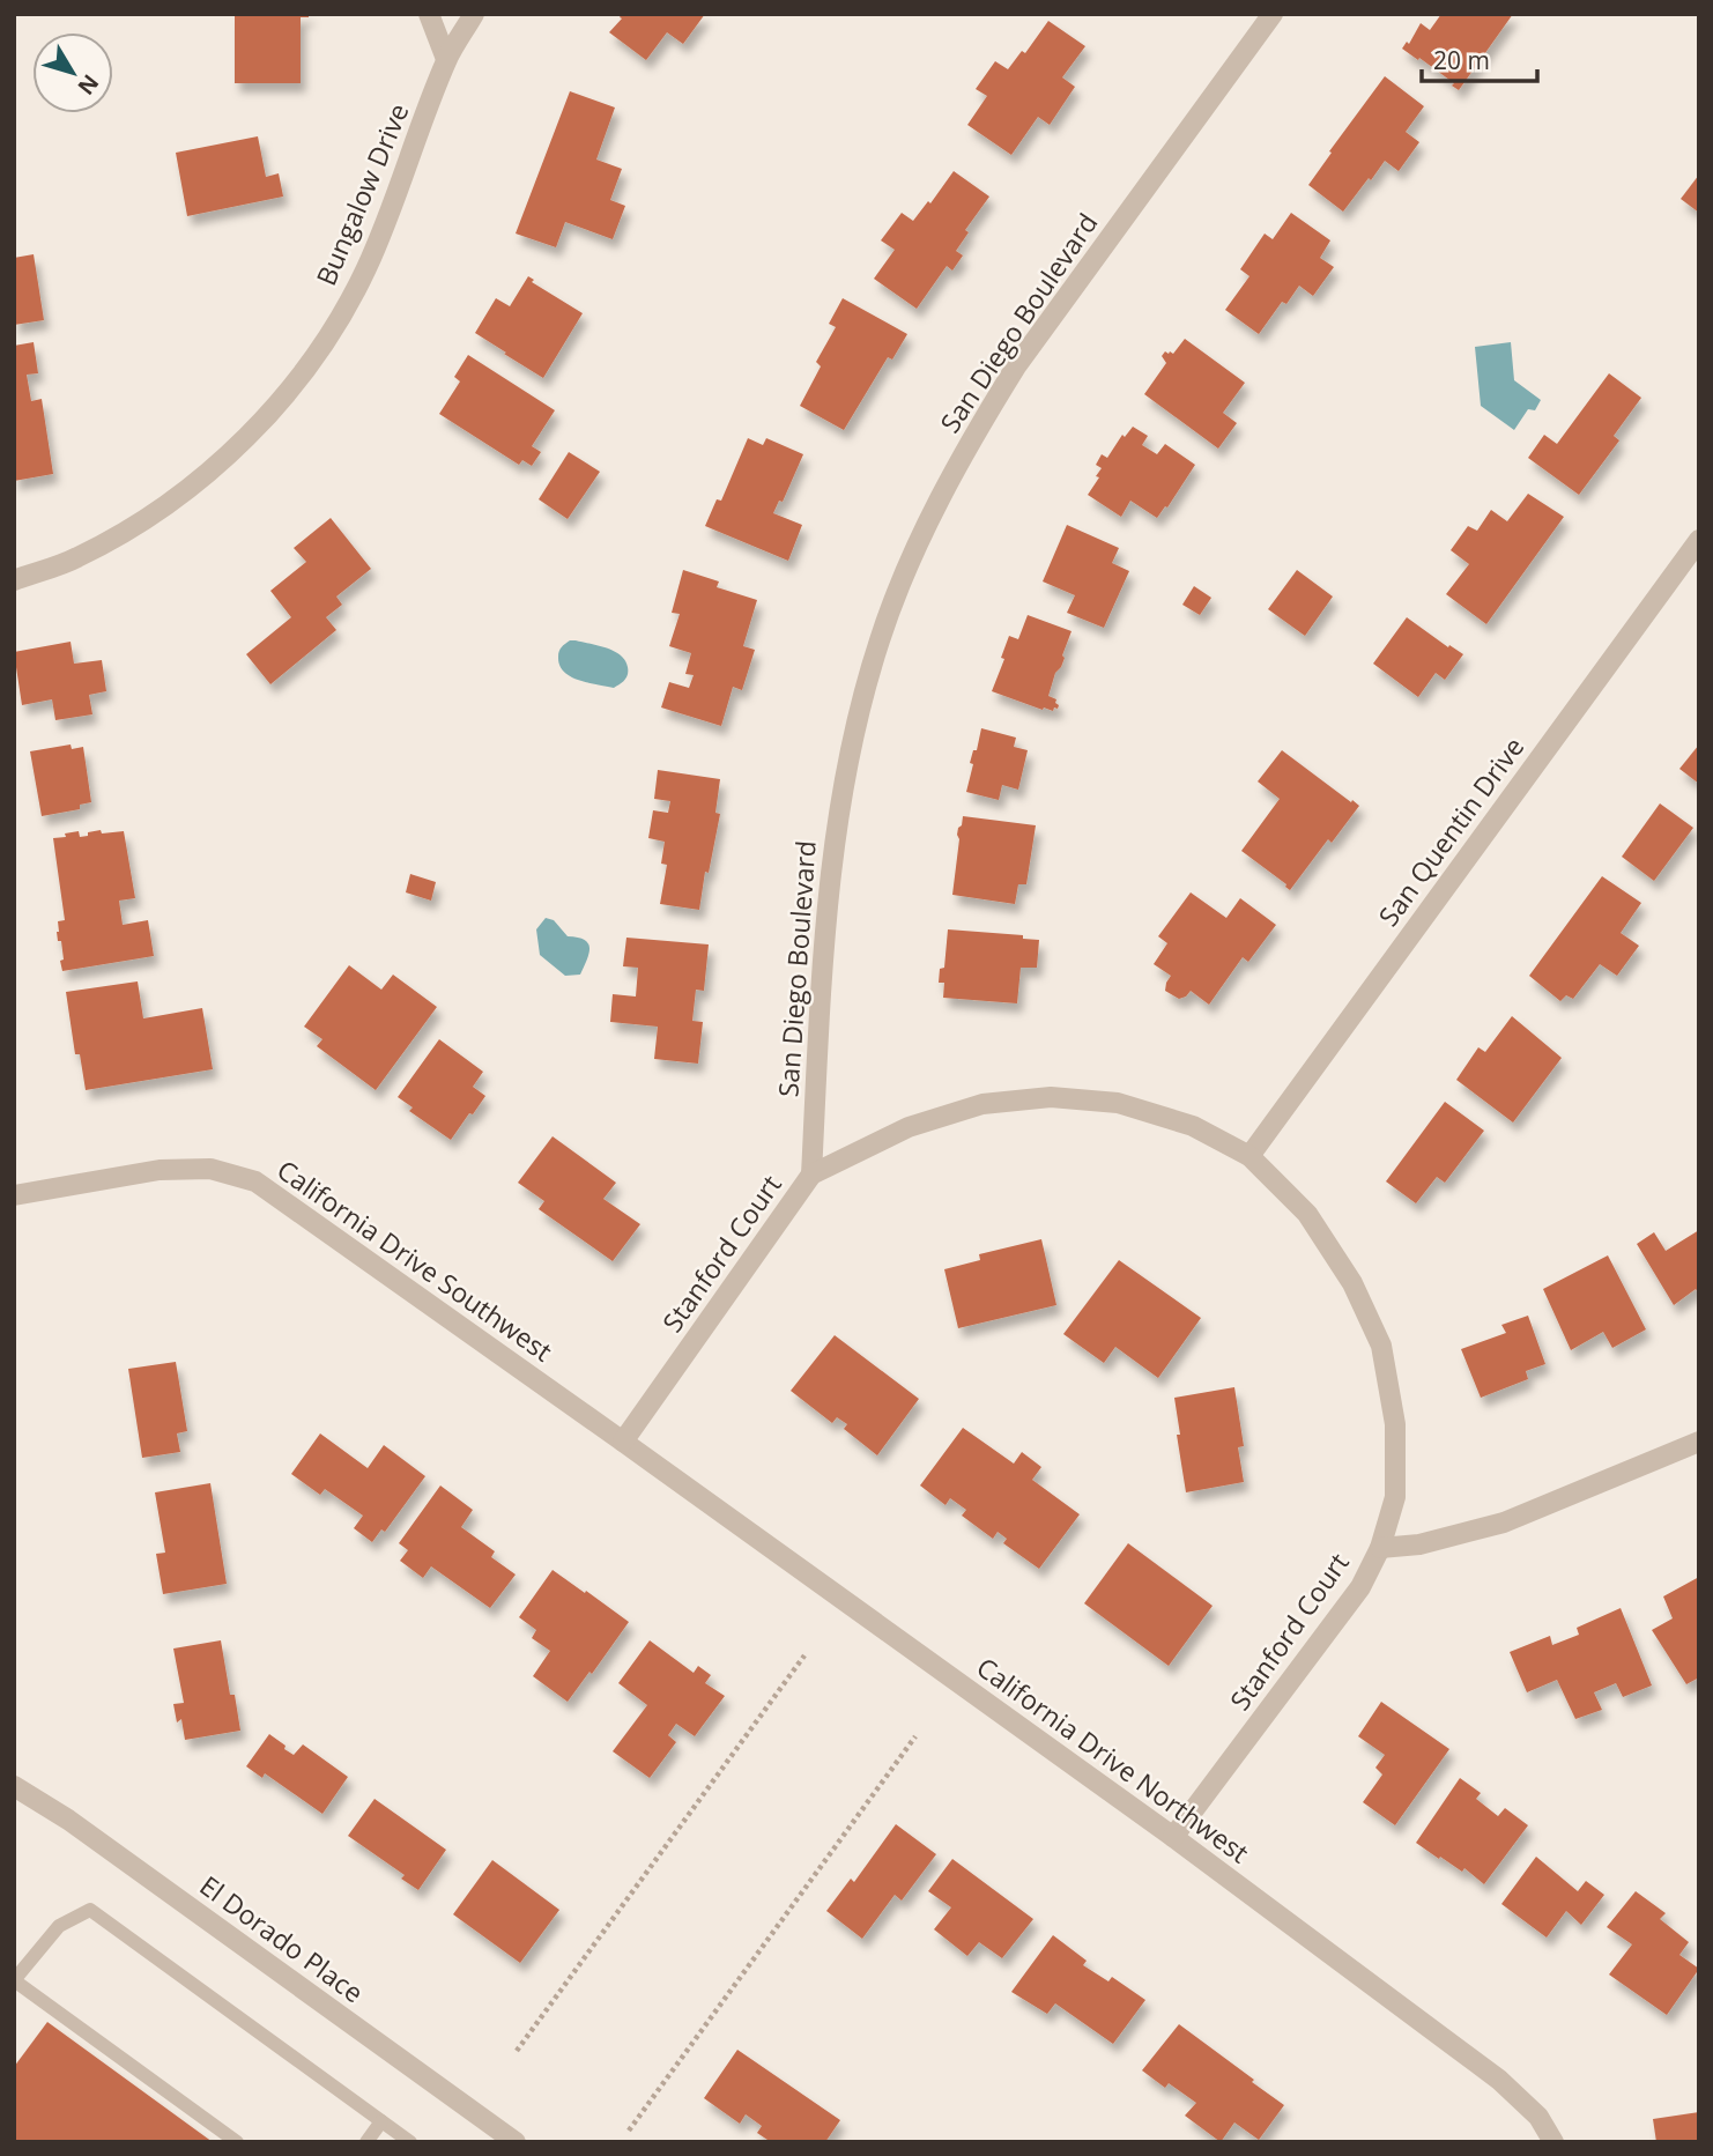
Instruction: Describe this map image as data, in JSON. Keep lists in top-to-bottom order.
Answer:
{
  "streets": {
    "street": [
      "Bungalow Drive",
      "San Diego Boulevard",
      "San Quentin Drive",
      "Stanford Court",
      "California Drive Southwest",
      "California Drive Northwest",
      "El Dorado Place"
    ]
  },
  "crossings": [
    ["San Diego Boulevard", "Stanford Court"],
    ["San Quentin Drive", "Stanford Court"],
    ["Stanford Court", "California Drive Southwest"],
    ["Stanford Court", "California Drive Northwest"],
    ["California Drive Southwest", "California Drive Northwest"]
  ],
  "scale_bar": "20 m",
  "north": "bottom right"
}
